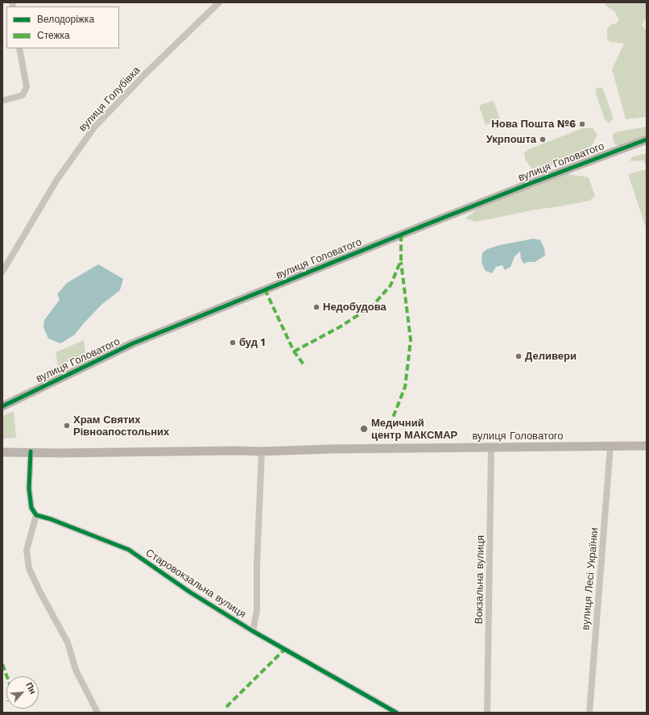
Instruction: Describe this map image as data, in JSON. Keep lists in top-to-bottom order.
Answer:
{
  "streets": {
    "street": [
      "вулиця Голубівка",
      "вулиця Головатого",
      "вулиця Лесі Українки",
      "Вокзальна вулиця",
      "Старовокзальна вулиця"
    ]
  },
  "crossings": [
    ["вулиця Головатого", "вулиця Лесі Українки"],
    ["вулиця Головатого", "Вокзальна вулиця"],
    ["вулиця Головатого", "Старовокзальна вулиця"]
  ],
  "places": [
    "Нова Пошта №6",
    "Укрпошта",
    "Недобудова",
    "буд 1",
    "Деливери",
    "Храм Святих Рівноапостольних",
    "Медичний центр МАКСМАР"
  ],
  "legend": ["Велодоріжка", "Стежка"],
  "north": "top right"
}
